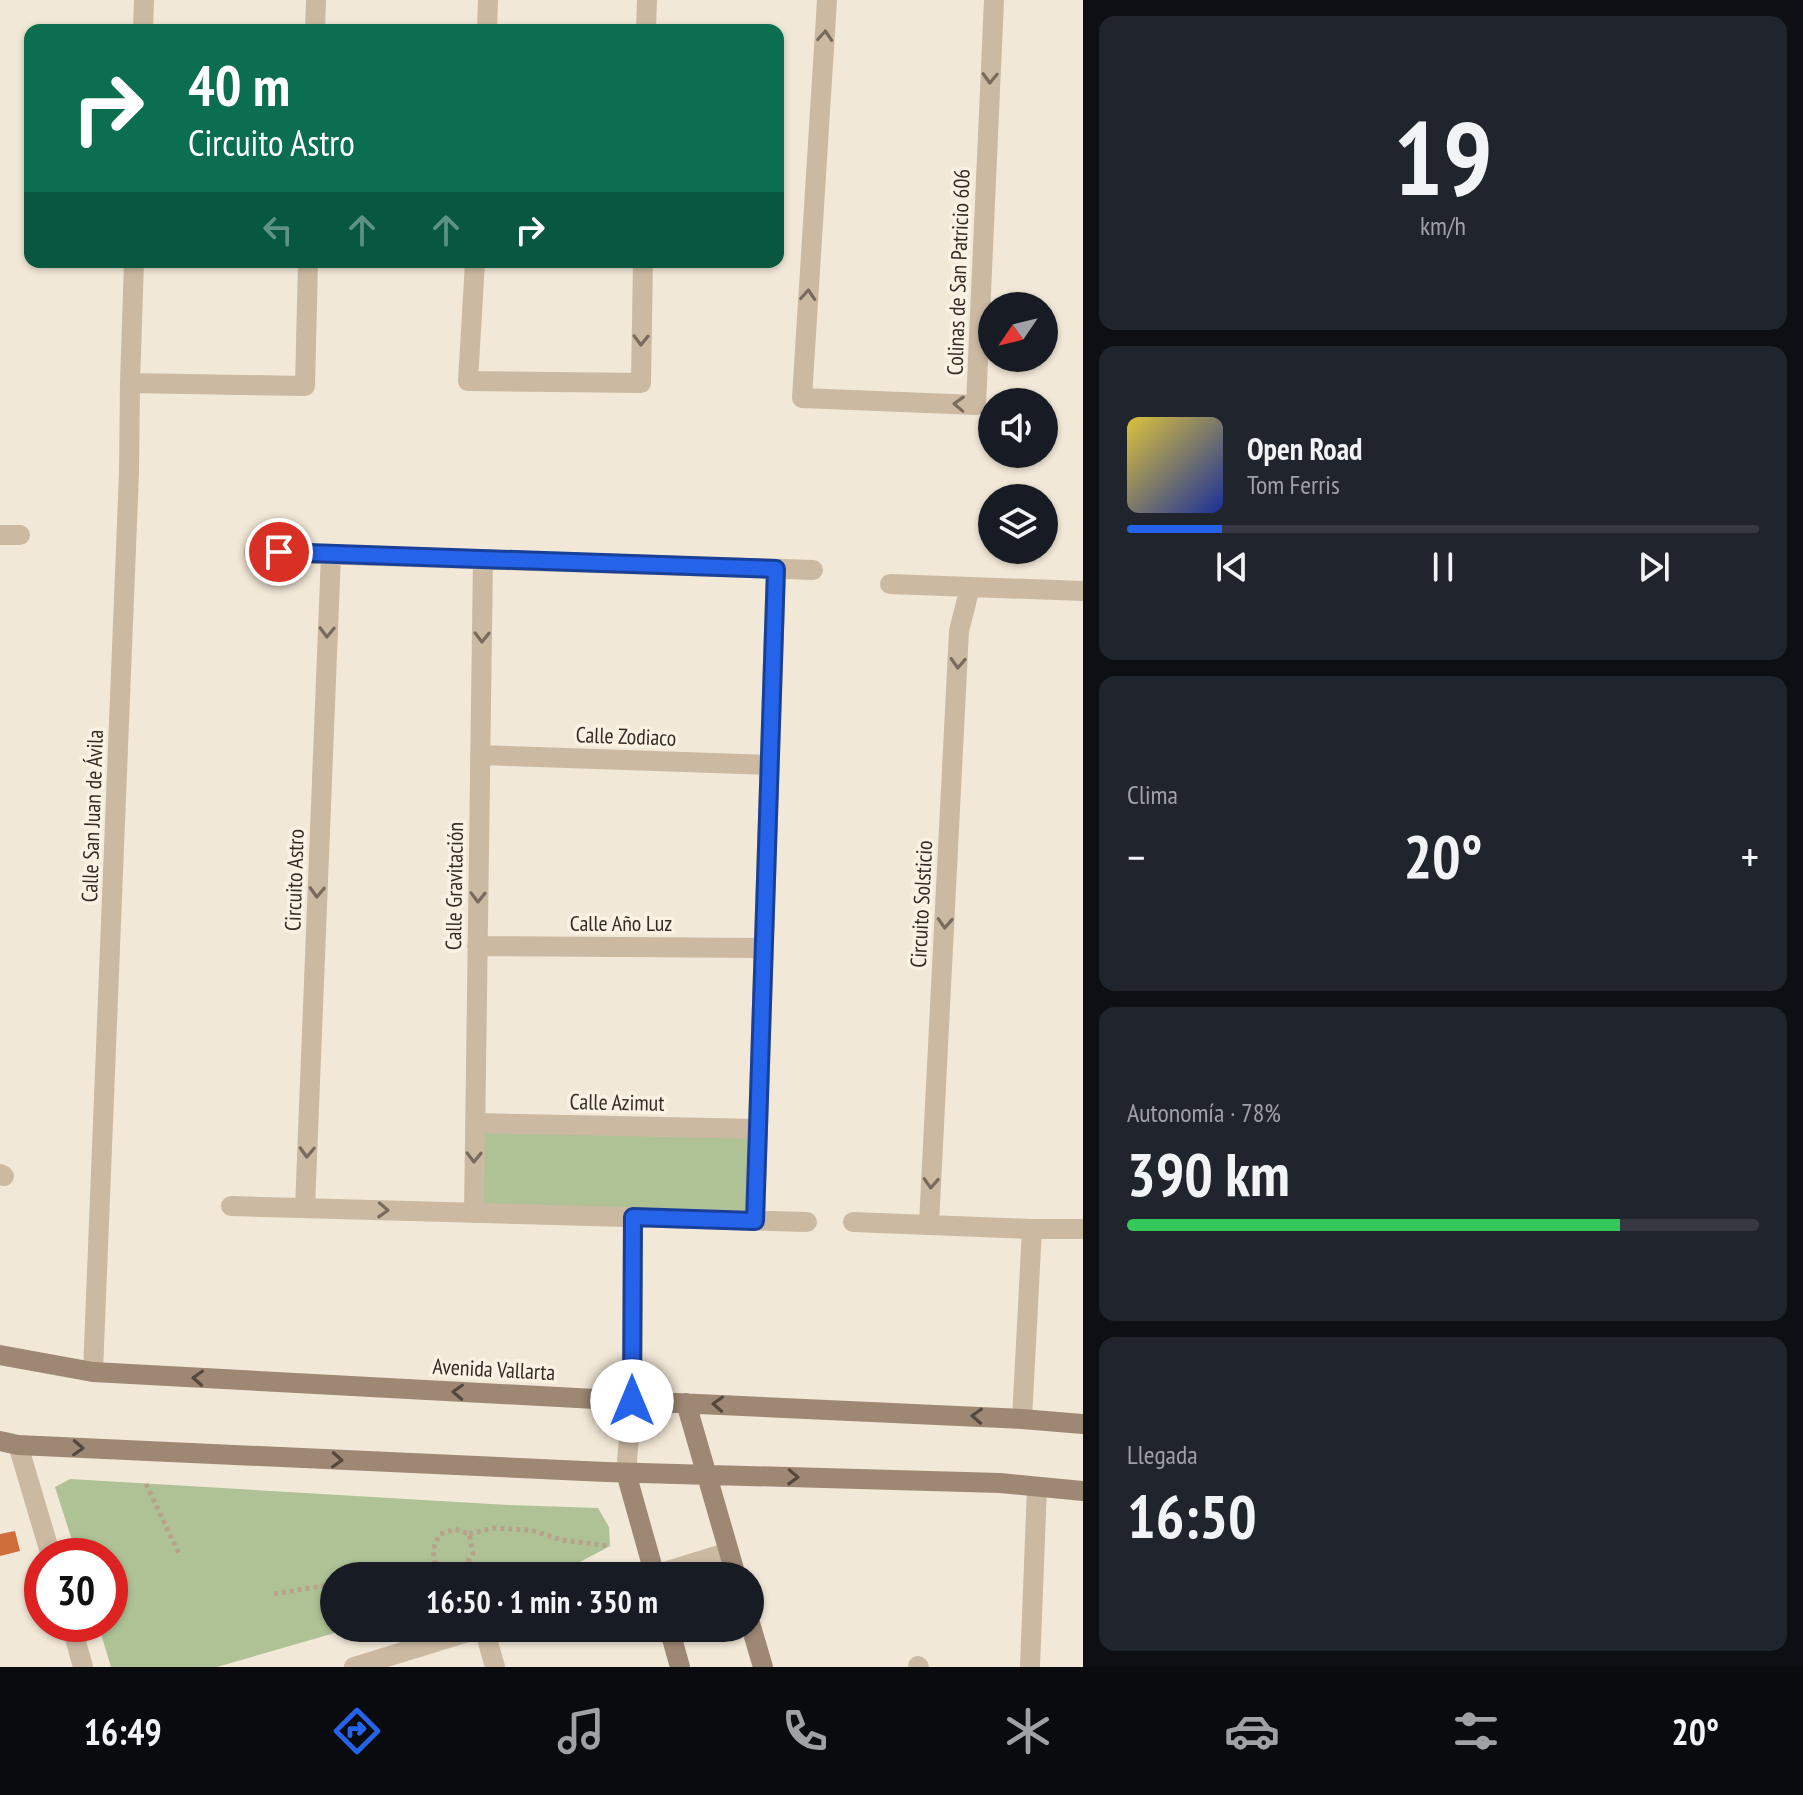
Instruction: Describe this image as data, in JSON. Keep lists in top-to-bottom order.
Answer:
{
  "streets": {
    "street": [
      "Colinas de San Patricio 606",
      "Calle Zodiaco",
      "Calle San Juan de Ávila",
      "Circuito Astro",
      "Calle Gravitación",
      "Circuito Solsticio",
      "Calle Año Luz",
      "Calle Azimut",
      "Avenida Vallarta"
    ]
  },
  "crossings": [
    ["Calle Zodiaco", "Calle Gravitación"],
    ["Calle San Juan de Ávila", "Avenida Vallarta"],
    ["Calle Gravitación", "Calle Año Luz"],
    ["Calle Gravitación", "Calle Azimut"]
  ],
  "one_way": ["Circuito Astro", "Calle Gravitación"],
  "north": "bottom left",
  "page": {
    "tile": [
      ["19", "km/h"],
      "Clima",
      ["Autonomía · 78%", "390 km"],
      ["Llegada", "16:50"]
    ],
    "turn": ["40 m", "Circuito Astro"],
    "song": ["Open Road", "Tom Ferris"],
    "heat": ["−", "20°", "+"],
    "limit": "30",
    "trip": "16:50 · 1 min · 350 m",
    "tabs": ["16:49", "20°"]
  }
}
